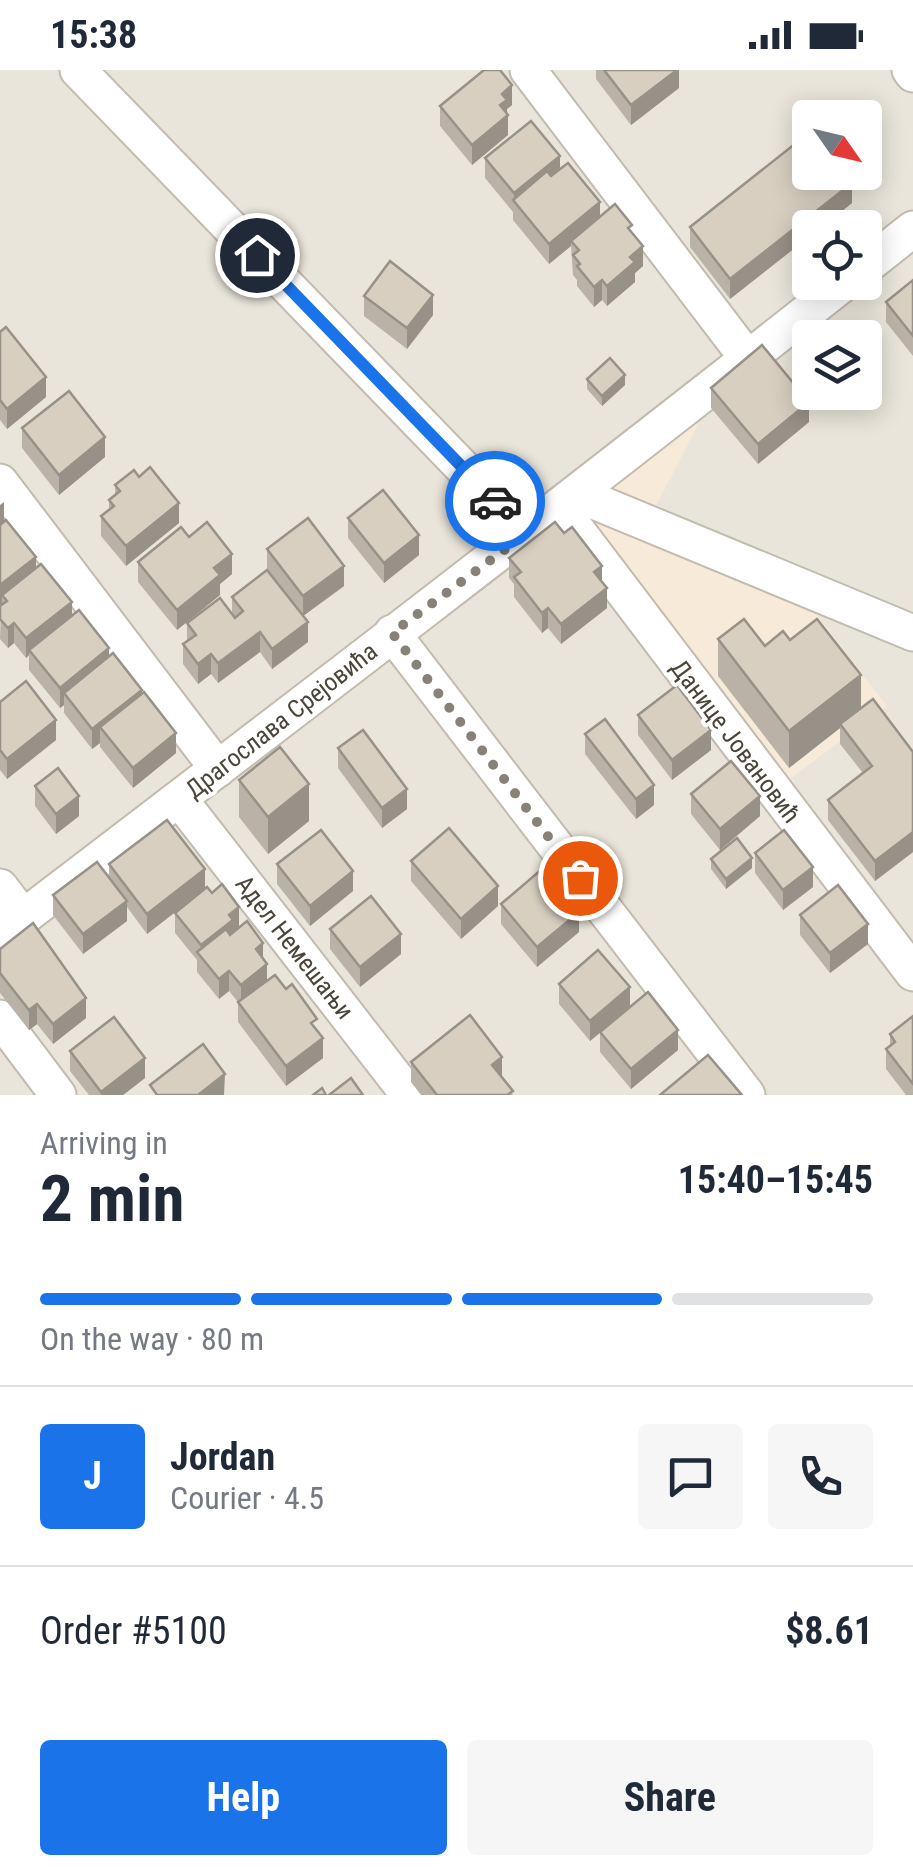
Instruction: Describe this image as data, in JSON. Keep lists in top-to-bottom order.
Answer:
{
  "streets": {
    "street": ["Драгослава Срејовића", "Данице Јовановић", "Адел Немешањи"]
  },
  "crossings": [
    ["Драгослава Срејовића", "Данице Јовановић"],
    ["Драгослава Срејовића", "Адел Немешањи"]
  ],
  "north": "bottom right",
  "page": {
    "status": "15:38",
    "heading": ["2 min", "Arriving in", "15:40–15:45"],
    "panel": [
      "Jordan",
      "Courier · 4.5",
      "Order #5100",
      "$8.61"
    ],
    "bar": "On the way · 80 m",
    "round": "J",
    "buttons": ["Help", "Share"]
  }
}
